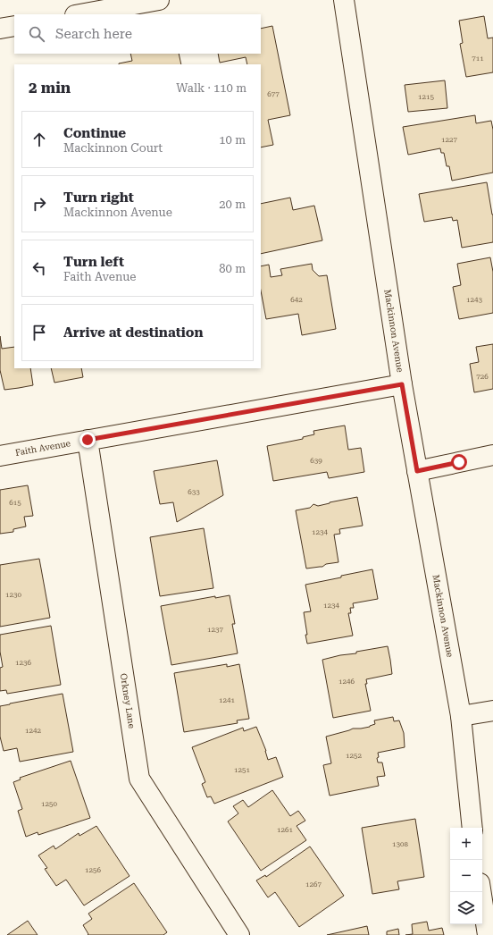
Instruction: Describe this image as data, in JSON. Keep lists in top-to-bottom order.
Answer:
{
  "streets": {
    "street": ["Mackinnon Avenue", "Faith Avenue", "Orkney Lane"]
  },
  "crossings": [
    ["Mackinnon Avenue", "Faith Avenue"],
    ["Faith Avenue", "Orkney Lane"]
  ],
  "house_numbers": [
    "711",
    "677",
    "1215",
    "1227",
    "642",
    "1243",
    "726",
    "639",
    "633",
    "615",
    "1234",
    "1230",
    "1234",
    "1237",
    "1236",
    "1246",
    "1241",
    "1242",
    "1252",
    "1251",
    "1250",
    "1261",
    "1308",
    "1256",
    "1267"
  ],
  "page": {
    "search": "Search here",
    "heading": ["2 min", "Walk · 110 m"],
    "list": [
      ["Continue", "Mackinnon Court", "10 m"],
      ["Turn right", "Mackinnon Avenue", "20 m"],
      ["Turn left", "Faith Avenue", "80 m"],
      "Arrive at destination"
    ],
    "map_buttons": ["+", "−"]
  }
}
